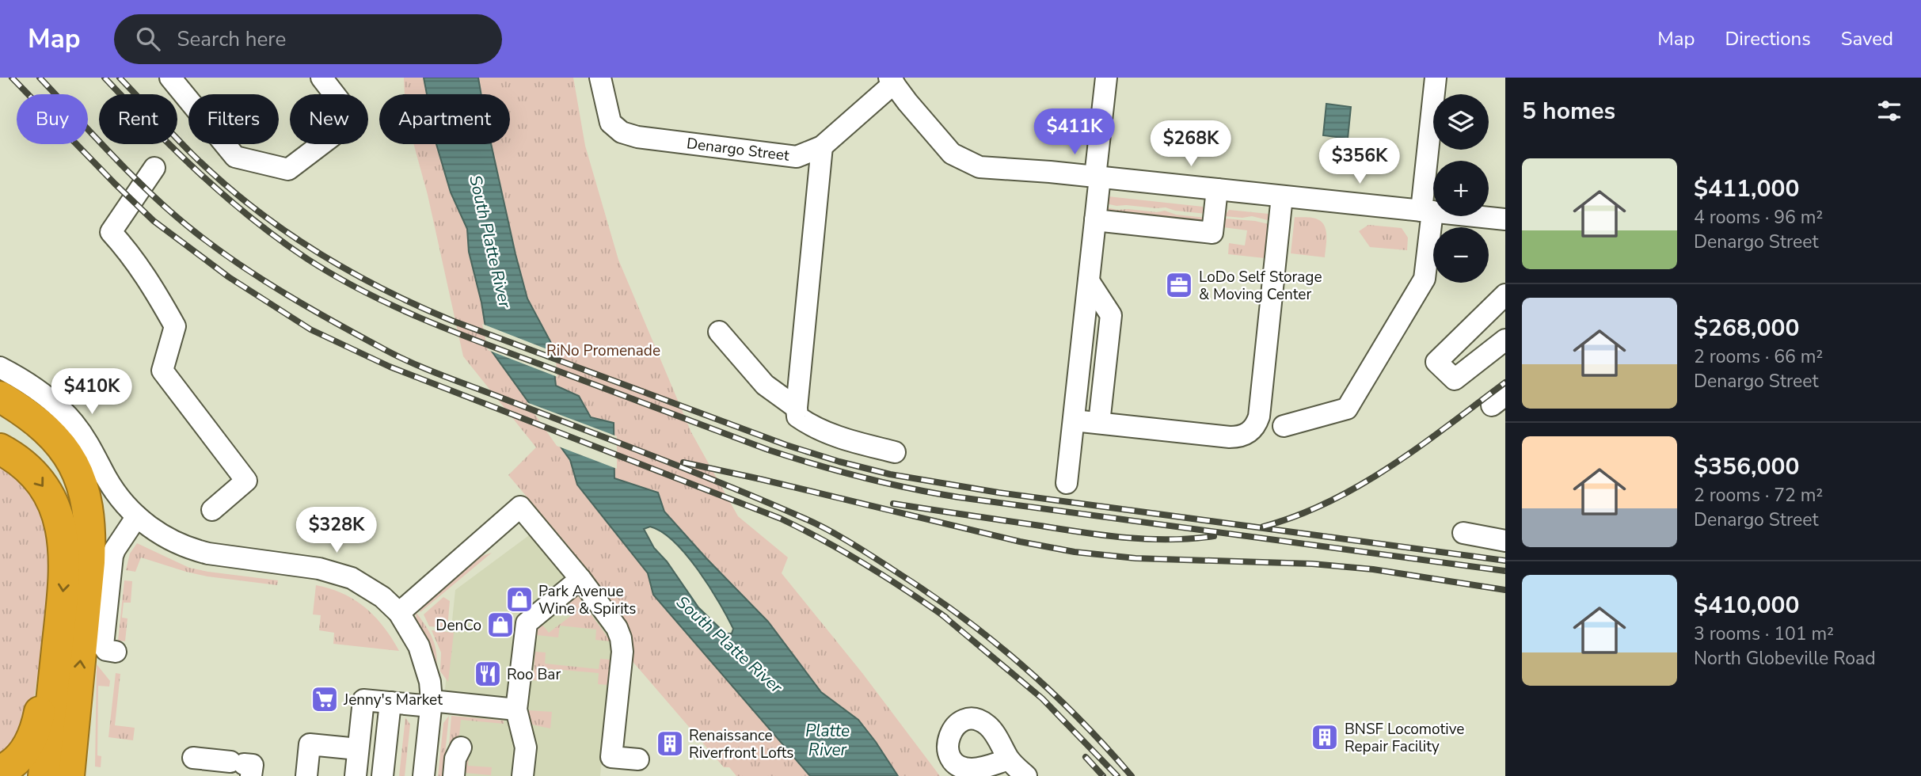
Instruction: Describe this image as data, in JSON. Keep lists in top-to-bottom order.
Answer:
{
  "streets": {
    "street": ["Denargo Street"]
  },
  "water": ["South Platte River", "Platte River"],
  "parks": ["RiNo Promenade"],
  "places": {
    "office": ["LoDo Self Storage & Moving Center"],
    "shop": ["Park Avenue Wine & Spirits", "DenCo"],
    "restaurant": ["Roo Bar"],
    "supermarket": ["Jenny's Market"],
    "building": ["BNSF Locomotive Repair Facility", "Renaissance Riverfront Lofts"]
  },
  "page": {
    "header": "Map",
    "search": "Search here",
    "nav": ["Map", "Directions", "Saved"],
    "heading": "5 homes",
    "map_buttons": ["+", "−"],
    "chip": [
      "Buy",
      "Rent",
      "Filters",
      "New",
      "Apartment"
    ],
    "price": [
      "$411K",
      "$268K",
      "$356K",
      "$410K",
      "$328K"
    ],
    "list": [
      {
        "name": "$411,000",
        "note": "4 rooms · 96 m² · Denargo Street"
      },
      {
        "name": "$268,000",
        "note": "2 rooms · 66 m² · Denargo Street"
      },
      {
        "name": "$356,000",
        "note": "2 rooms · 72 m² · Denargo Street"
      },
      {
        "name": "$410,000",
        "note": "3 rooms · 101 m² · North Globeville Road"
      }
    ]
  }
}
